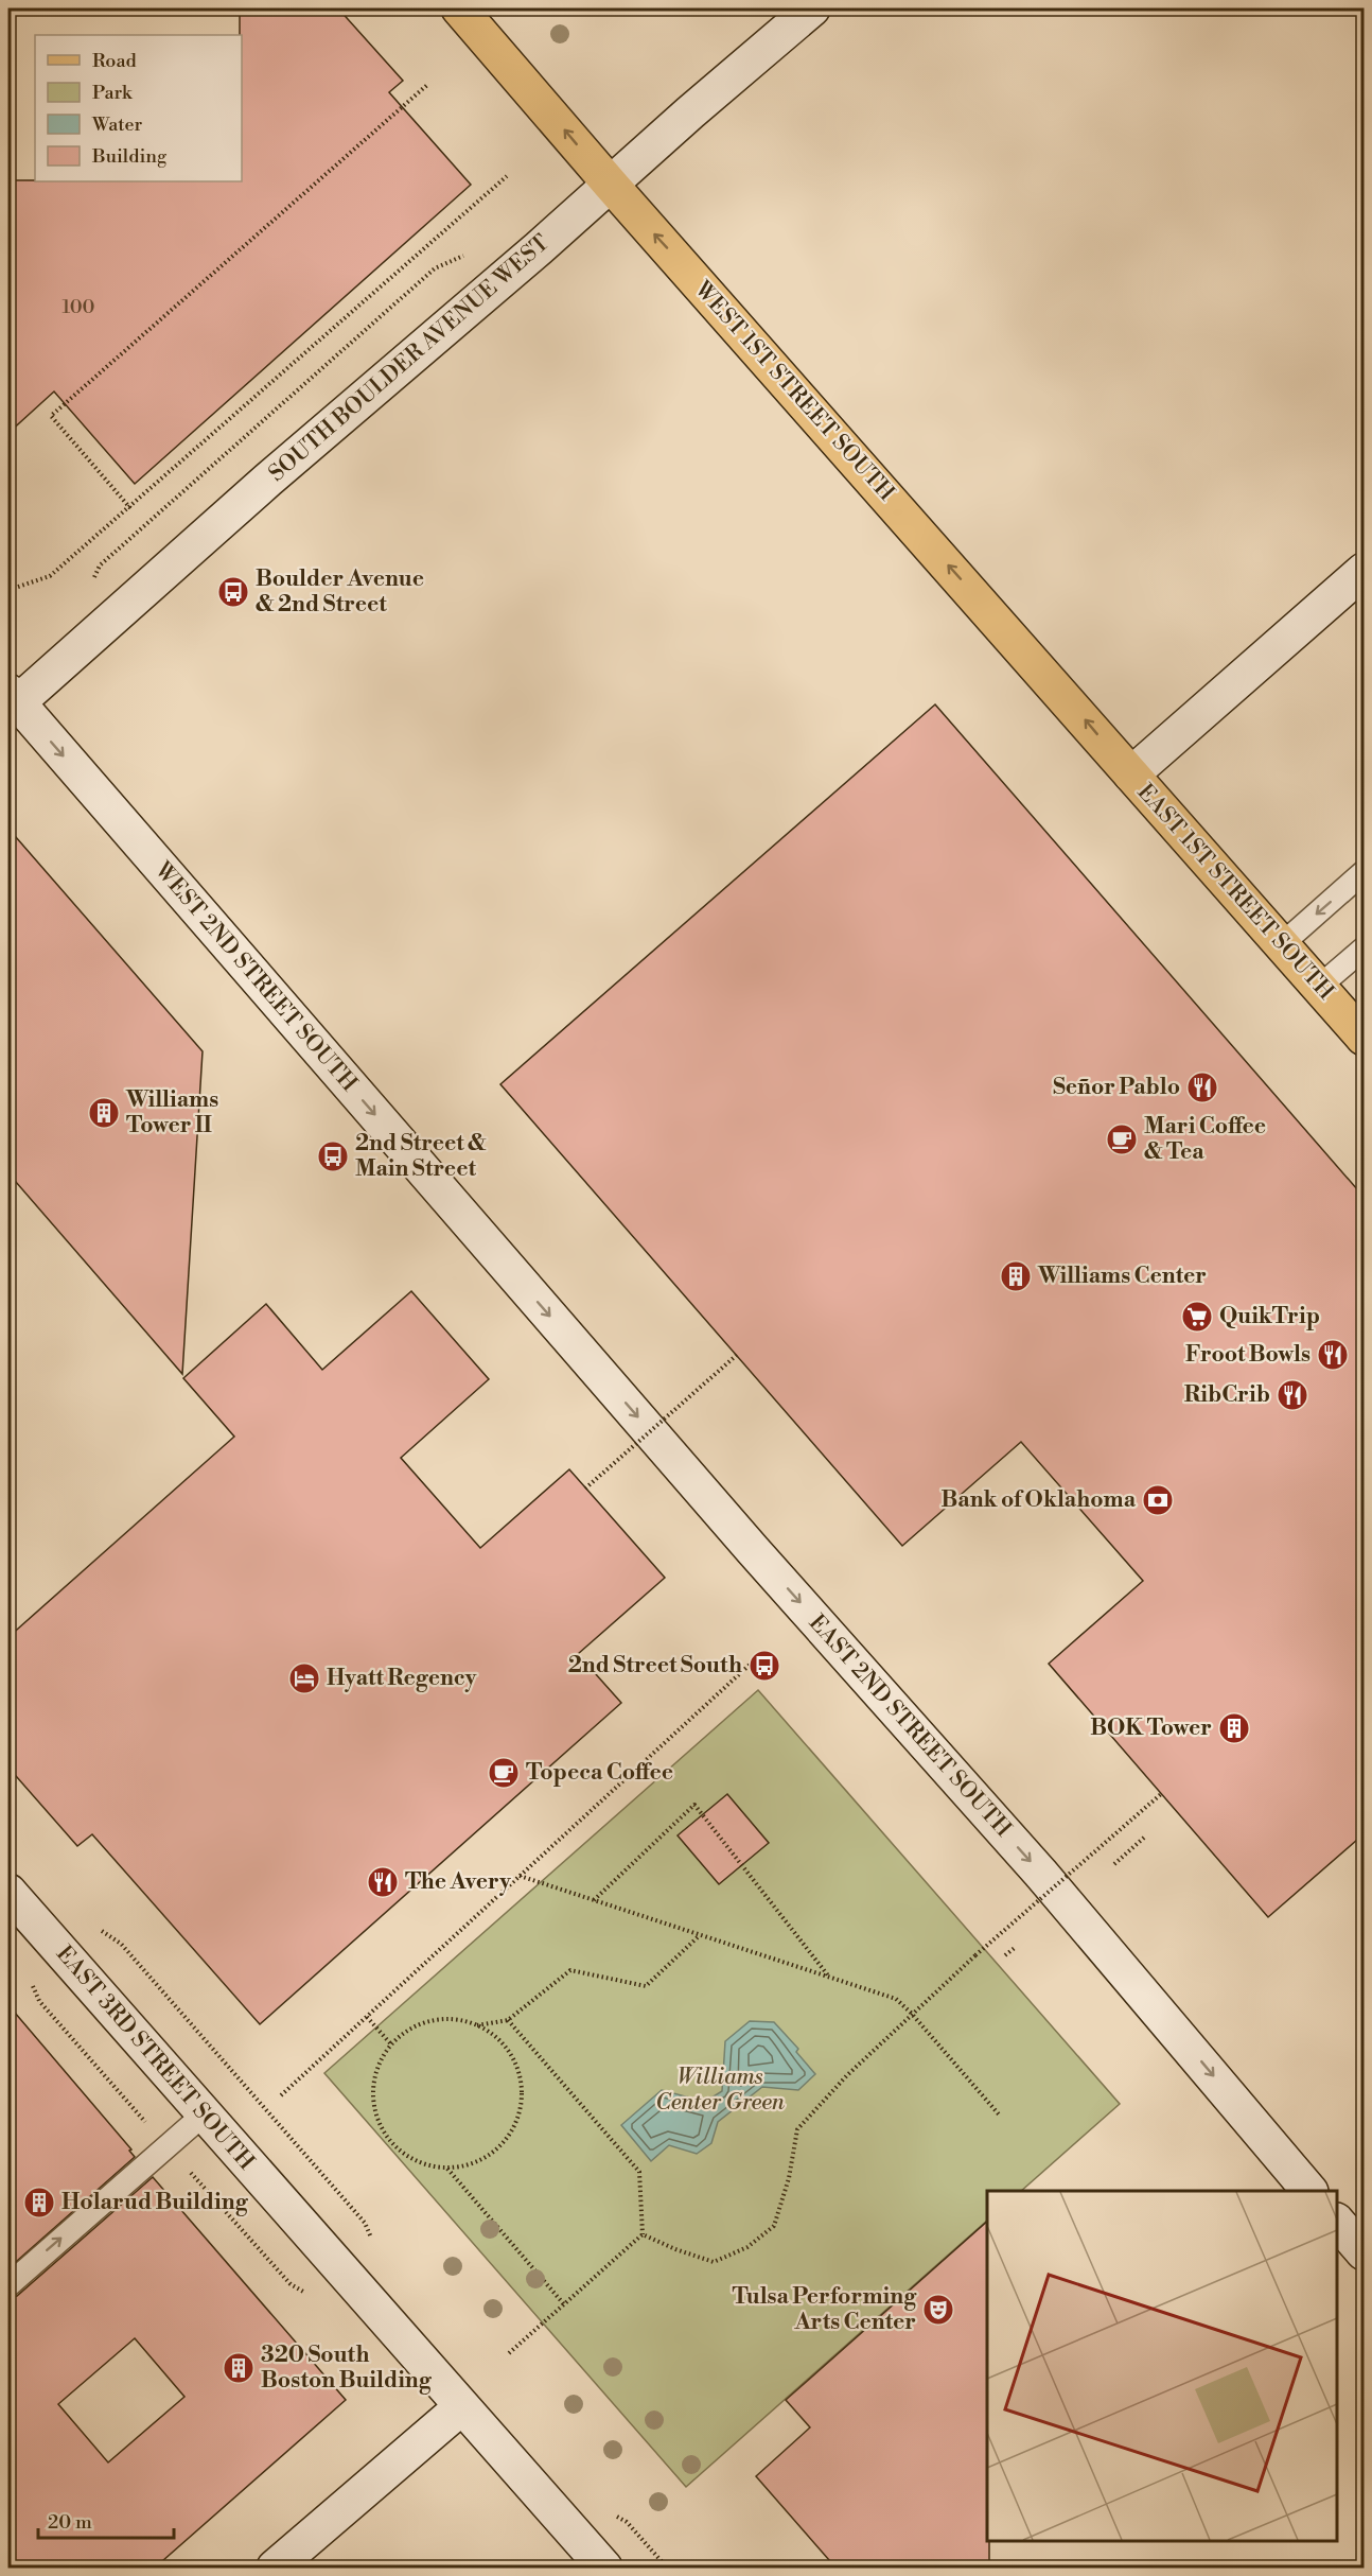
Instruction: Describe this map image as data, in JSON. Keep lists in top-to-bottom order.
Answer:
{
  "streets": {
    "main road": ["WEST 1ST STREET SOUTH", "EAST 1ST STREET SOUTH"],
    "street": [
      "SOUTH BOULDER AVENUE WEST",
      "WEST 2ND STREET SOUTH",
      "EAST 2ND STREET SOUTH",
      "EAST 3RD STREET SOUTH"
    ]
  },
  "crossings": [
    ["SOUTH BOULDER AVENUE WEST", "WEST 1ST STREET SOUTH"],
    ["SOUTH BOULDER AVENUE WEST", "WEST 2ND STREET SOUTH"],
    ["WEST 1ST STREET SOUTH", "EAST 1ST STREET SOUTH"],
    ["WEST 2ND STREET SOUTH", "EAST 2ND STREET SOUTH"]
  ],
  "one_way": ["WEST 1ST STREET SOUTH", "WEST 2ND STREET SOUTH", "EAST 2ND STREET SOUTH"],
  "parks": ["Williams Center Green"],
  "places": {
    "bus stop": ["Boulder Avenue & 2nd Street", "2nd Street & Main Street", "2nd Street South"],
    "restaurant": [
      "Señor Pablo",
      "Froot Bowls",
      "RibCrib",
      "The Avery"
    ],
    "building": [
      "Williams Tower II",
      "Williams Center",
      "BOK Tower",
      "Holarud Building",
      "320 South Boston Building"
    ],
    "cafe": ["Mari Coffee & Tea", "Topeca Coffee"],
    "supermarket": ["QuikTrip"],
    "bank": ["Bank of Oklahoma"],
    "hotel": ["Hyatt Regency"],
    "theatre": ["Tulsa Performing Arts Center"]
  },
  "house_numbers": ["100"],
  "legend": [
    "Road",
    "Park",
    "Water",
    "Building"
  ],
  "scale_bar": "20 m"
}
